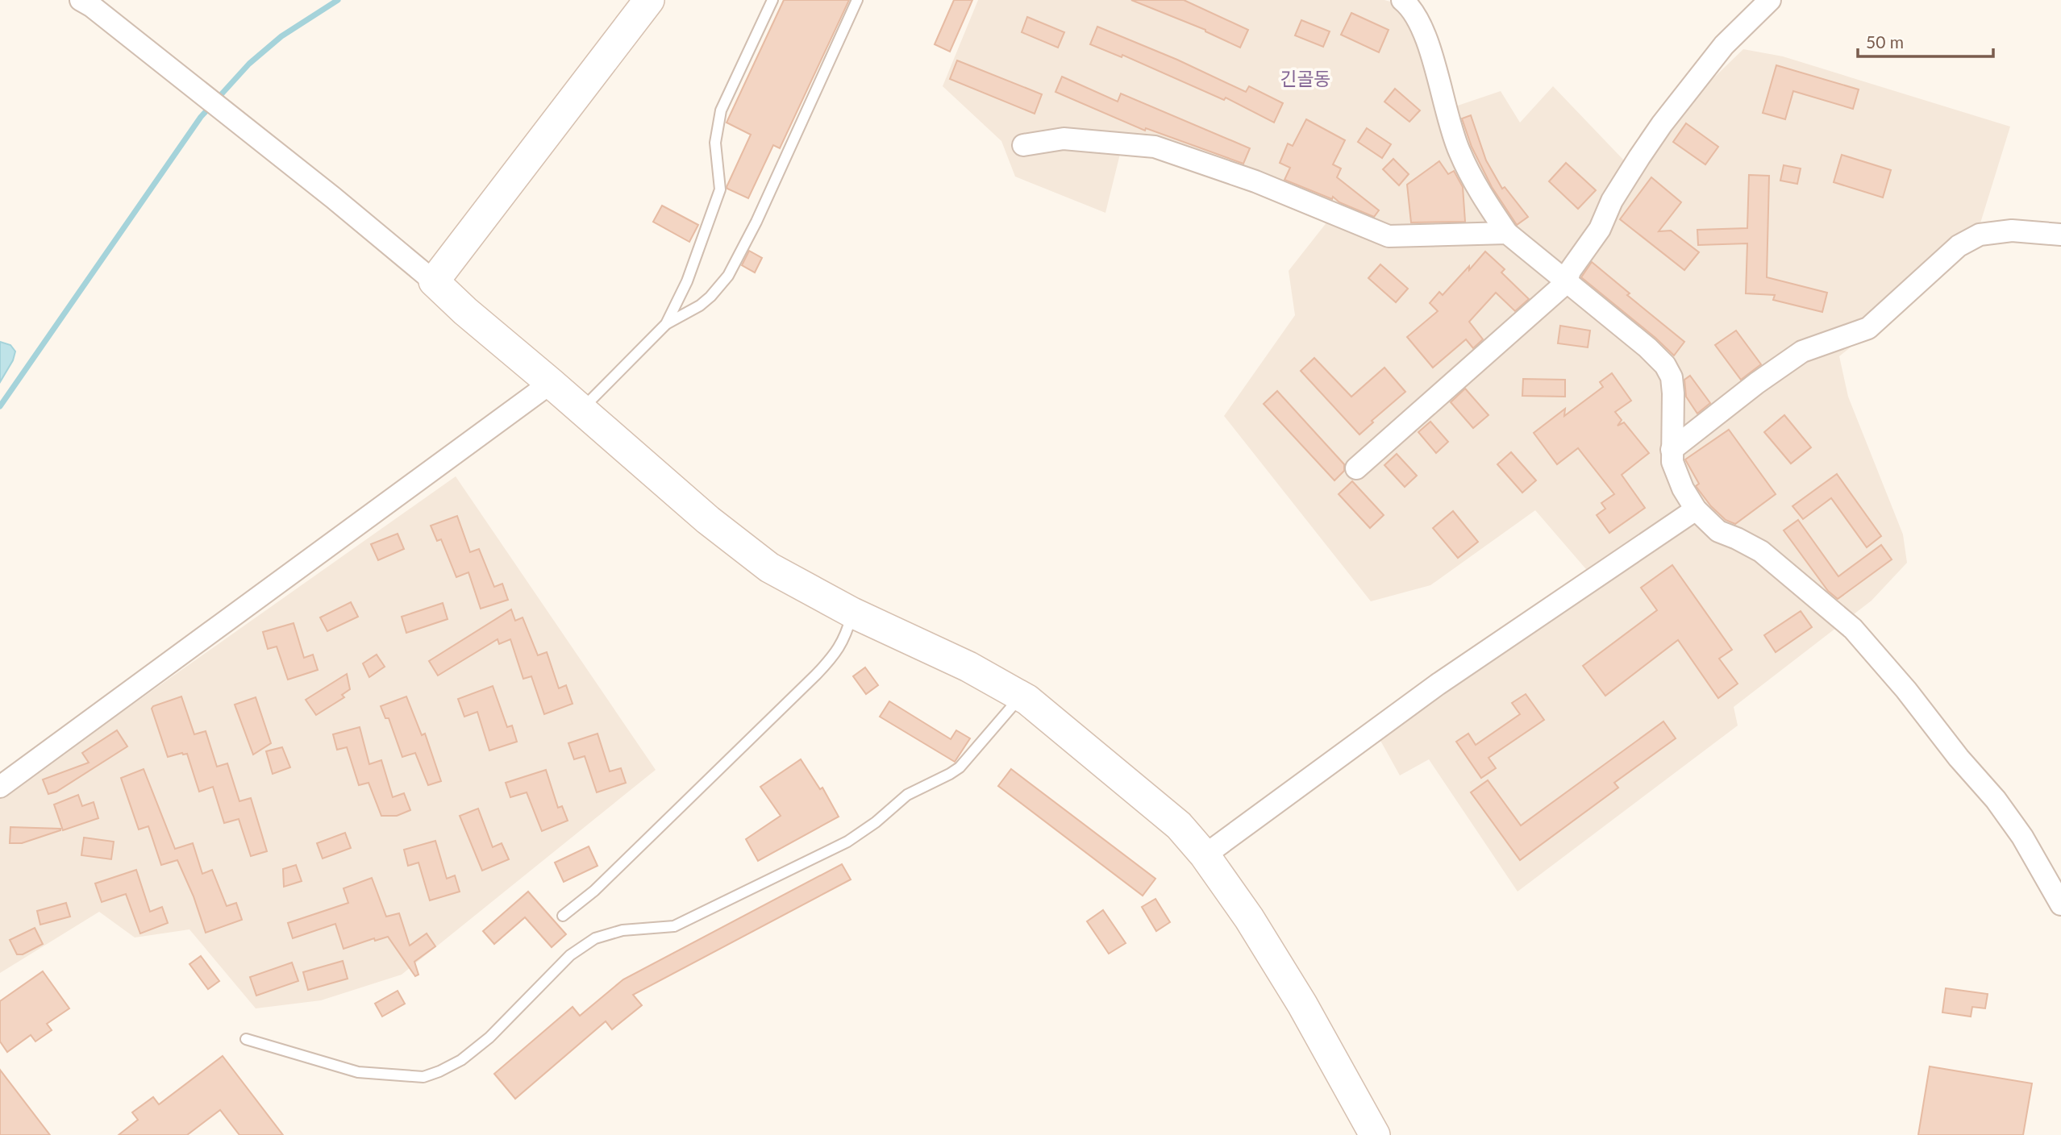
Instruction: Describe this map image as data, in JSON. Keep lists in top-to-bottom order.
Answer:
{
  "districts": ["긴골동"],
  "scale_bar": "50 m"
}
